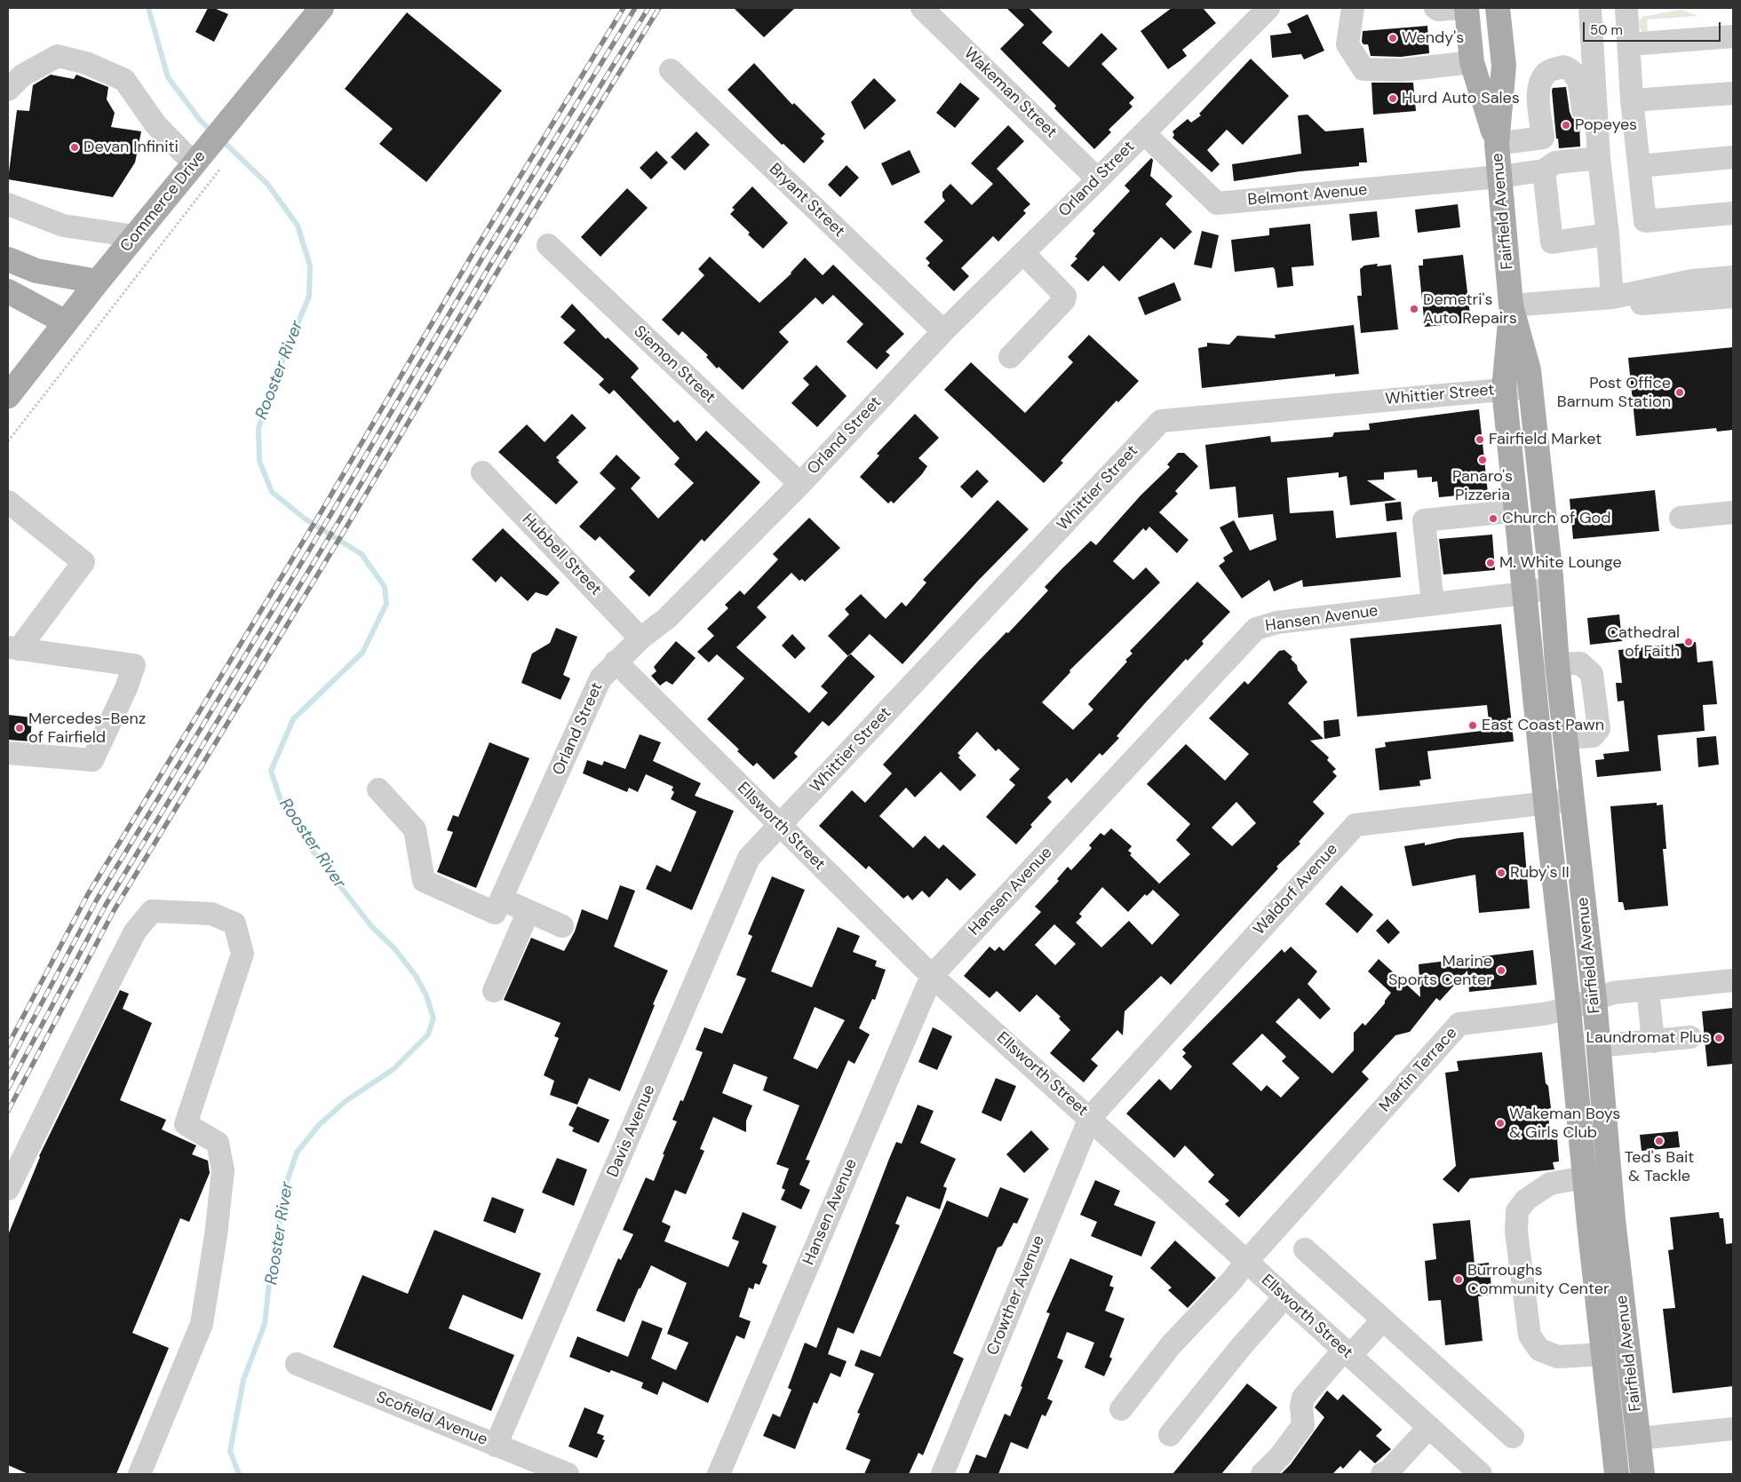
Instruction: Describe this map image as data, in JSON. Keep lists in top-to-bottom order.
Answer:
{
  "streets": {
    "main road": ["Commerce Drive", "Fairfield Avenue"],
    "street": [
      "Wakeman Street",
      "Orland Street",
      "Belmont Avenue",
      "Bryant Street",
      "Siemon Street",
      "Whittier Street",
      "Hubbell Street",
      "Hansen Avenue",
      "Ellsworth Street",
      "Waldorf Avenue",
      "Martin Terrace",
      "Davis Avenue",
      "Crowther Avenue",
      "Scofield Avenue"
    ]
  },
  "crossings": [
    ["Wakeman Street", "Orland Street"],
    ["Orland Street", "Belmont Avenue"],
    ["Orland Street", "Bryant Street"],
    ["Orland Street", "Siemon Street"],
    ["Orland Street", "Hubbell Street"],
    ["Orland Street", "Ellsworth Street"],
    ["Belmont Avenue", "Fairfield Avenue"],
    ["Fairfield Avenue", "Whittier Street"],
    ["Fairfield Avenue", "Hansen Avenue"],
    ["Fairfield Avenue", "Waldorf Avenue"],
    ["Fairfield Avenue", "Martin Terrace"],
    ["Whittier Street", "Ellsworth Street"],
    ["Whittier Street", "Davis Avenue"],
    ["Hansen Avenue", "Ellsworth Street"],
    ["Ellsworth Street", "Waldorf Avenue"],
    ["Ellsworth Street", "Martin Terrace"],
    ["Ellsworth Street", "Davis Avenue"],
    ["Ellsworth Street", "Crowther Avenue"],
    ["Waldorf Avenue", "Crowther Avenue"],
    ["Davis Avenue", "Scofield Avenue"]
  ],
  "water": ["Rooster River"],
  "places": [
    "Wendy's",
    "Hurd Auto Sales",
    "Popeyes",
    "Devan Infiniti",
    "Demetri's Auto Repairs",
    "Post Office Barnum Station",
    "Fairfield Market",
    "Panaro's Pizzeria",
    "Church of God",
    "M. White Lounge",
    "Cathedral of Faith",
    "East Coast Pawn",
    "Mercedes-Benz of Fairfield",
    "Ruby's II",
    "Marine Sports Center",
    "Laundromat Plus",
    "Wakeman Boys & Girls Club",
    "Ted's Bait & Tackle",
    "Burroughs Community Center"
  ],
  "scale_bar": "50 m"
}
